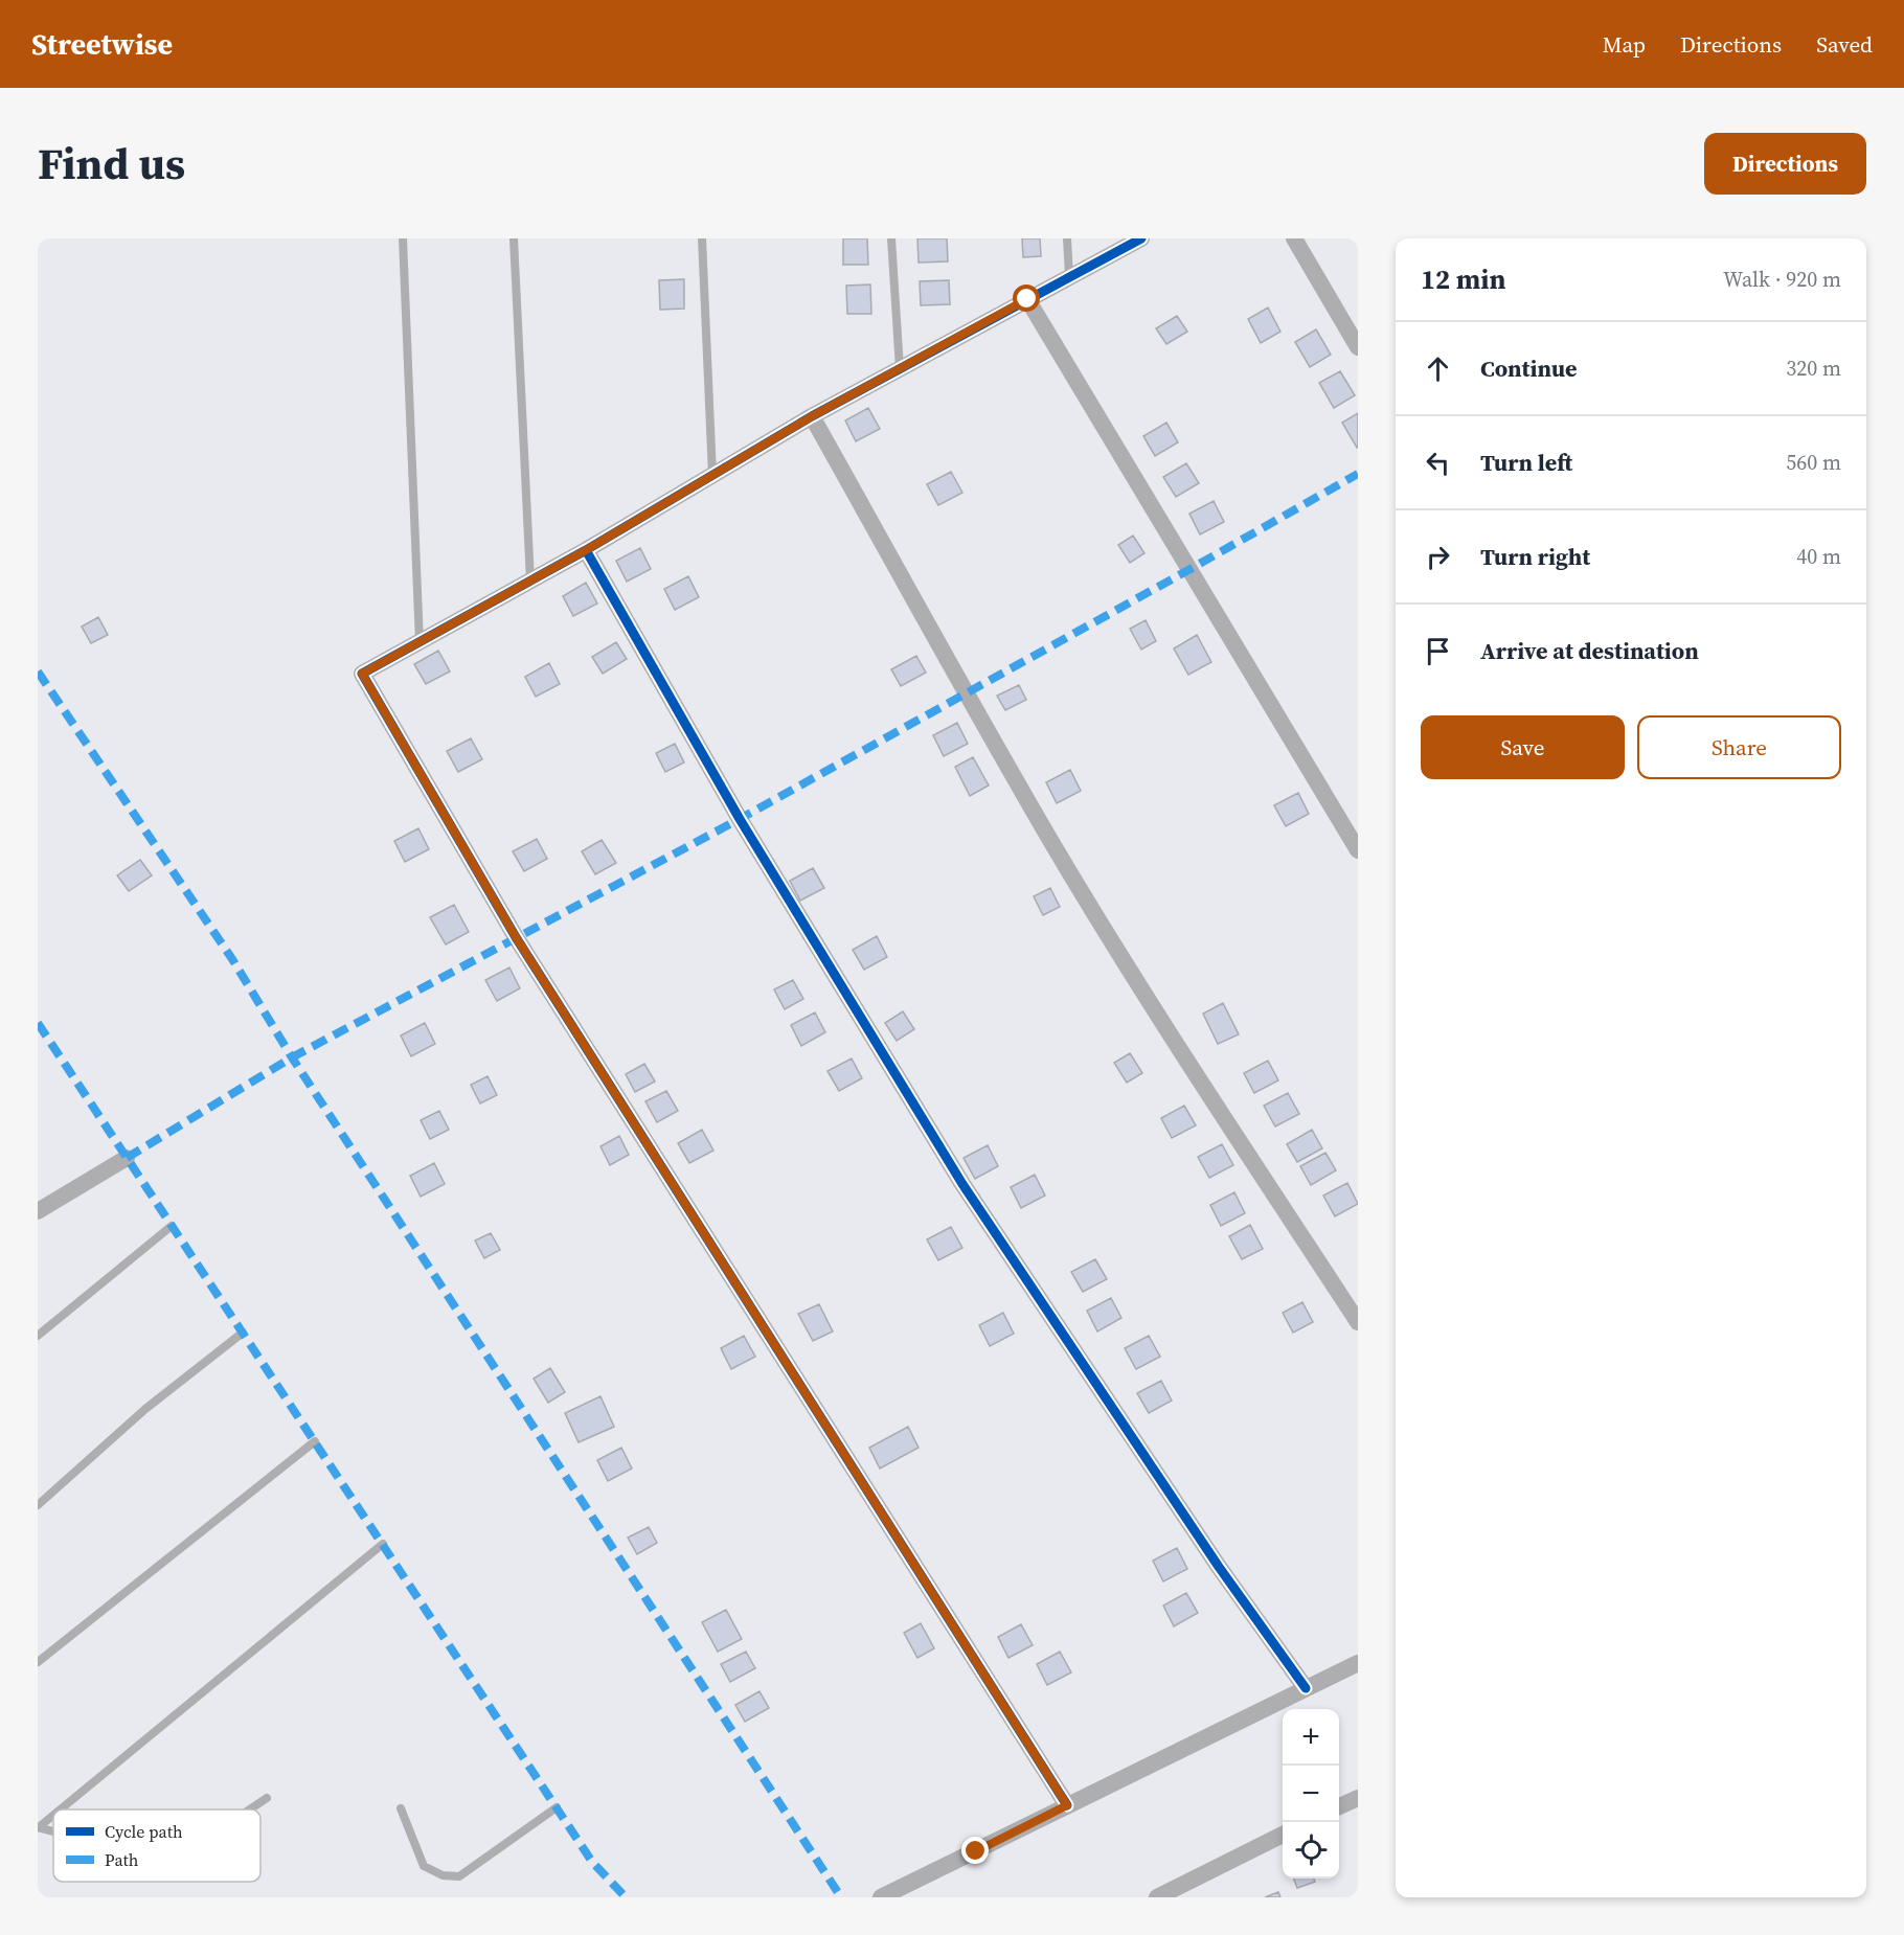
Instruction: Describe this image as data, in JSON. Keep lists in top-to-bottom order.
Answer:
{
  "legend": ["Cycle path", "Path"],
  "page": {
    "header": "Streetwise",
    "nav": ["Map", "Directions", "Saved"],
    "title": "Find us",
    "buttons": [
      "Directions",
      ["Save", "Share"]
    ],
    "heading": ["12 min", "Walk · 920 m"],
    "list": [
      ["Continue", "320 m"],
      ["Turn left", "560 m"],
      ["Turn right", "40 m"],
      "Arrive at destination"
    ],
    "map_buttons": ["+", "−"]
  }
}
